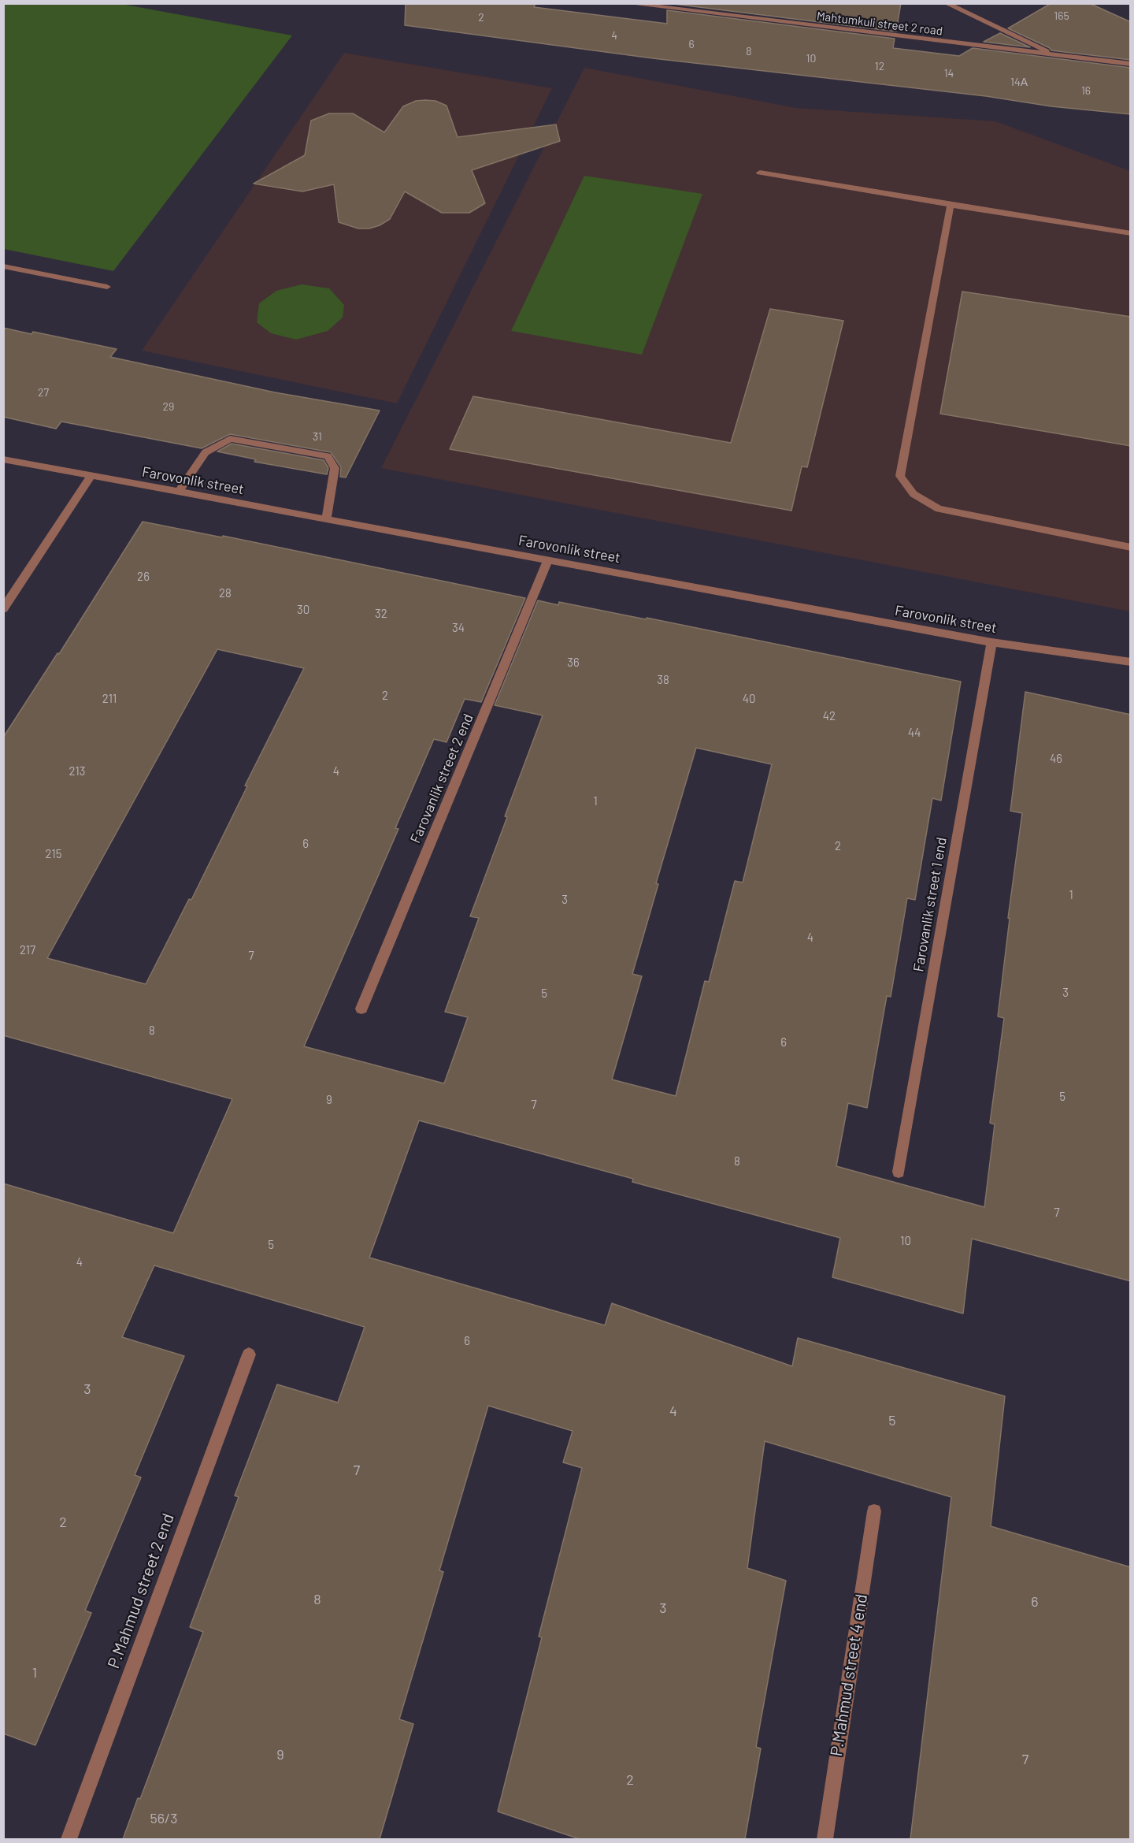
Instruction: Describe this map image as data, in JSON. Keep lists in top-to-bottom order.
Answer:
{
  "streets": {
    "street": [
      "Mahtumkuli street 2 road",
      "Farovonlik street",
      "Farovanlik street 2 end",
      "Farovanlik street 1 end",
      "P.Mahmud street 2 end",
      "P.Mahmud street 4 end"
    ]
  },
  "crossings": [
    ["Farovonlik street", "Farovanlik street 2 end"],
    ["Farovonlik street", "Farovanlik street 1 end"]
  ],
  "house_numbers": [
    "165",
    "2",
    "4",
    "6",
    "8",
    "10",
    "12",
    "14",
    "14А",
    "16",
    "27",
    "29",
    "31",
    "26",
    "28",
    "30",
    "32",
    "34",
    "36",
    "38",
    "2",
    "211",
    "40",
    "42",
    "44",
    "46",
    "213",
    "4",
    "1",
    "6",
    "2",
    "215",
    "1",
    "3",
    "4",
    "217",
    "7",
    "3",
    "5",
    "8",
    "6",
    "5",
    "9",
    "7",
    "8",
    "7",
    "10",
    "5",
    "4",
    "6",
    "3",
    "4",
    "5",
    "7",
    "2",
    "8",
    "6",
    "3",
    "1",
    "9",
    "7",
    "2",
    "56/3"
  ]
}
